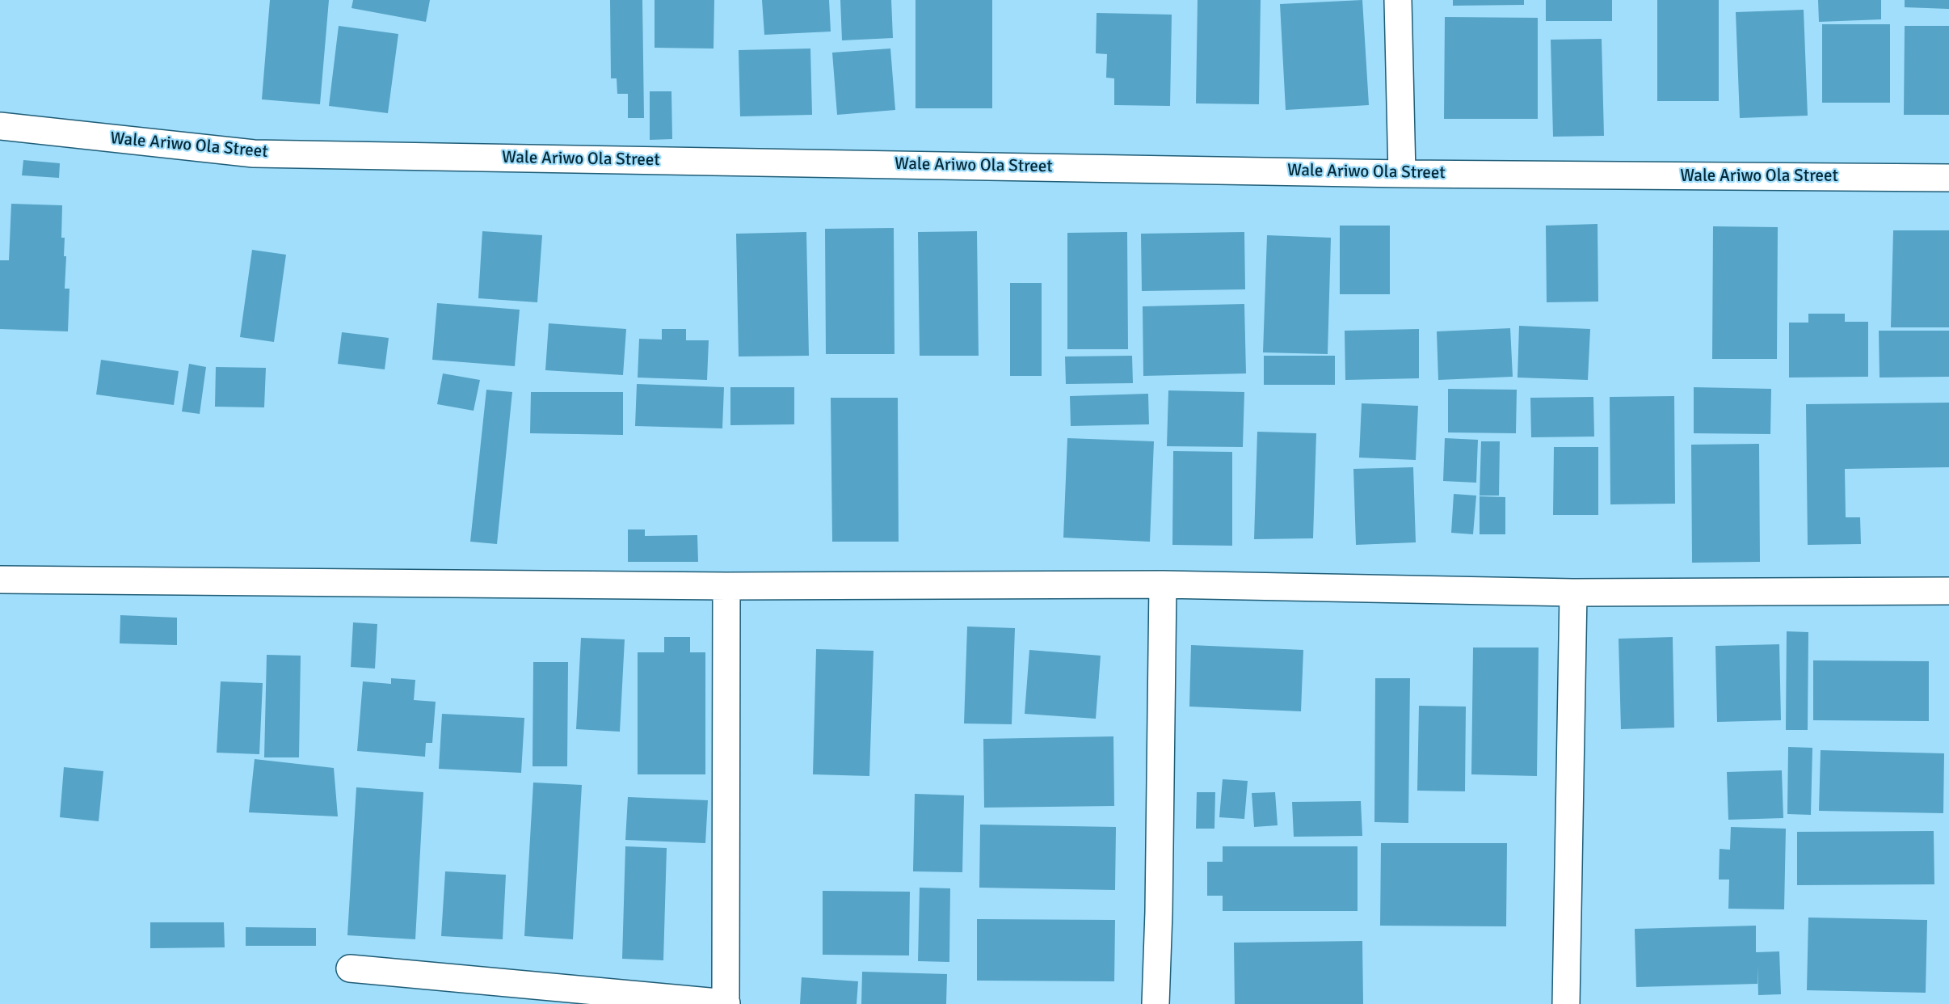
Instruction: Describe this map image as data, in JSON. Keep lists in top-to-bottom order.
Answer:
{
  "streets": {
    "street": ["Wale Ariwo Ola Street"]
  }
}
